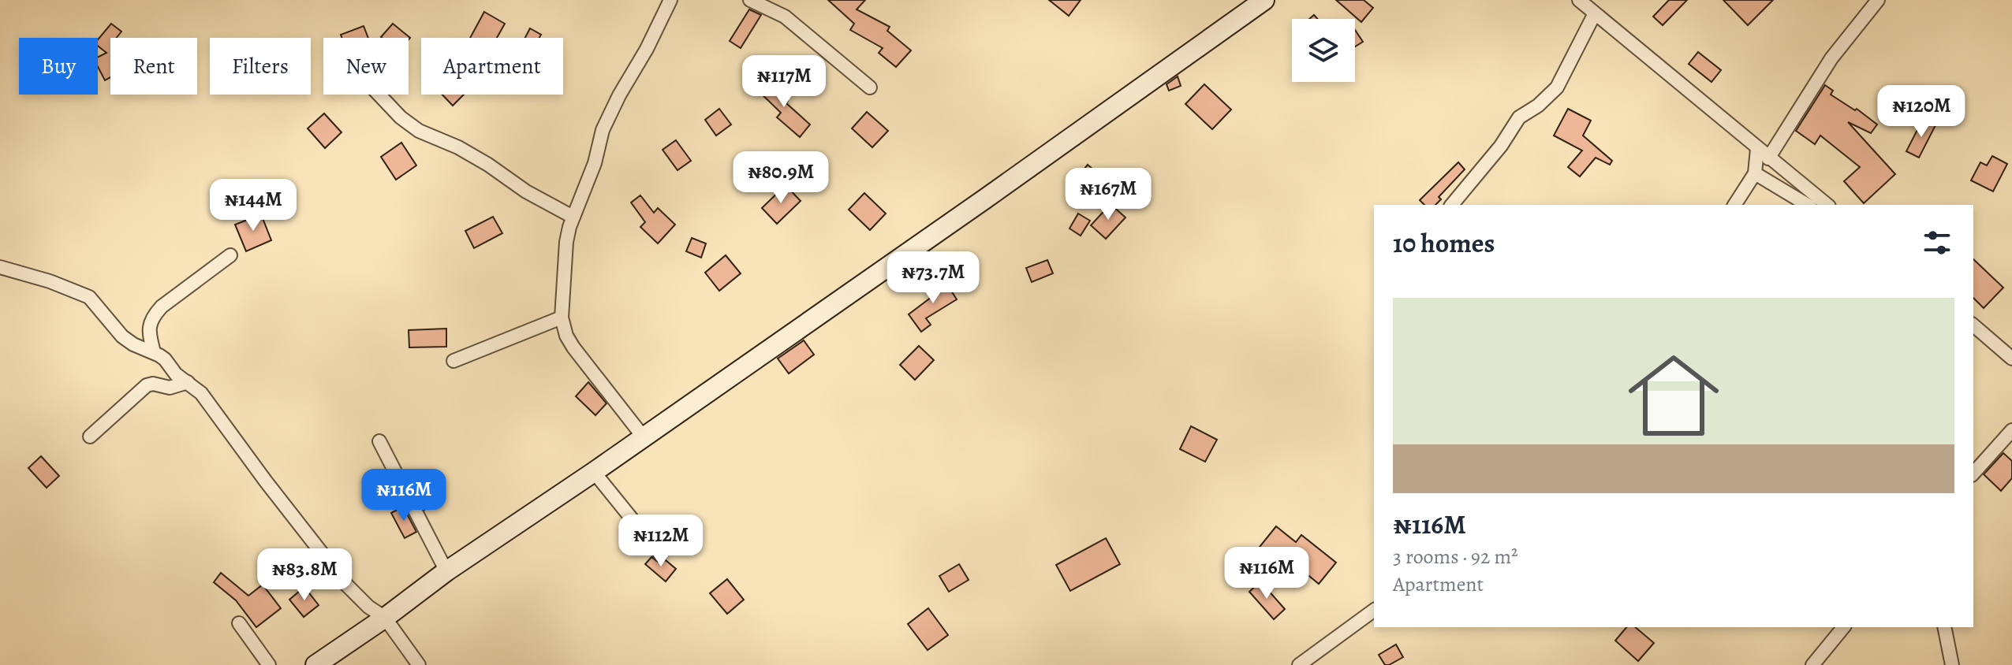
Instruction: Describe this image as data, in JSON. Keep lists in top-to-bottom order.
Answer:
{
  "page": {
    "chip": [
      "Buy",
      "Rent",
      "Filters",
      "New",
      "Apartment"
    ],
    "price": [
      "₦117M",
      "₦120M",
      "₦80.9M",
      "₦167M",
      "₦144M",
      "₦73.7M",
      "₦116M",
      "₦112M",
      "₦116M",
      "₦83.8M"
    ],
    "heading": "10 homes",
    "list": [
      {
        "name": "₦116M",
        "note": "3 rooms · 92 m² · Apartment"
      }
    ]
  }
}
